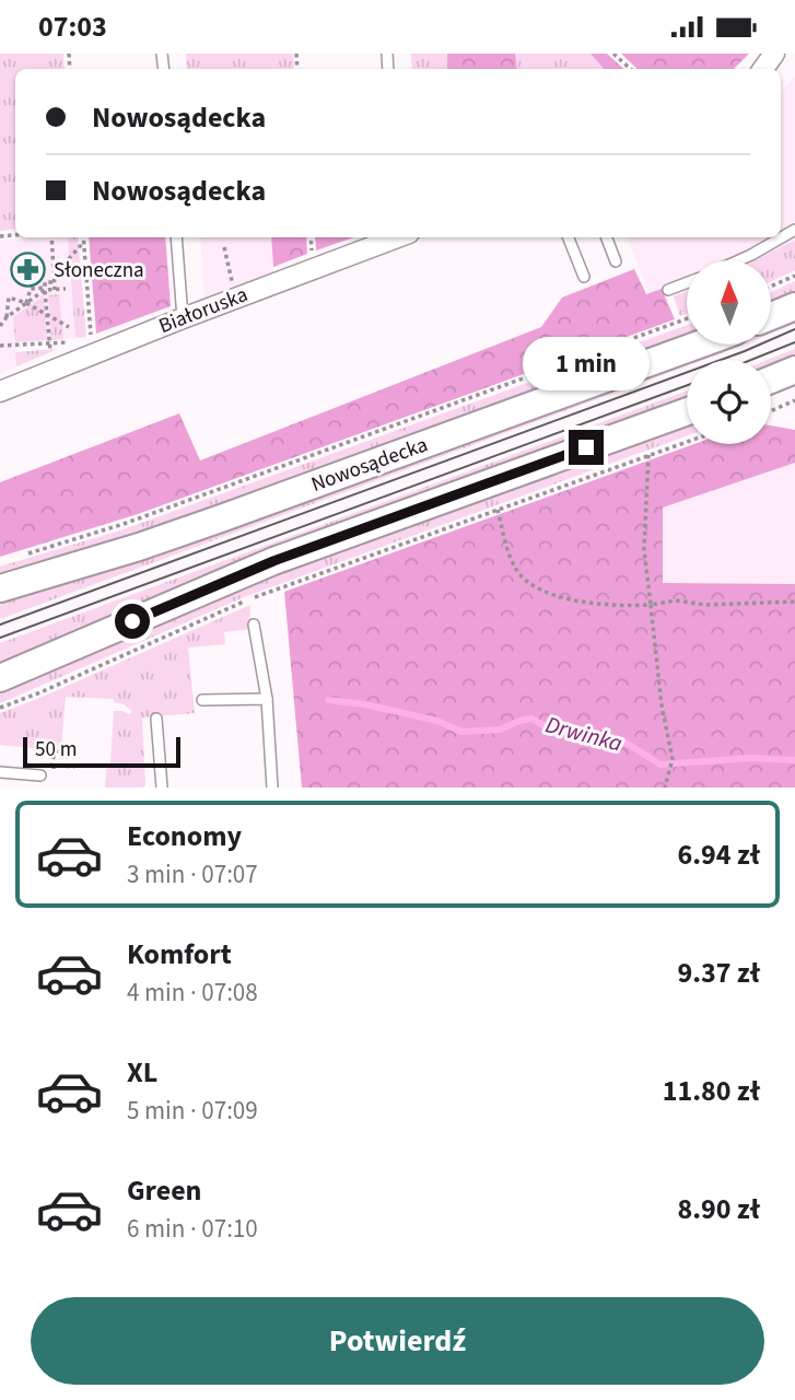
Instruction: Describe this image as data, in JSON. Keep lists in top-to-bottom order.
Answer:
{
  "streets": {
    "main road": ["Nowosądecka"],
    "street": ["Białoruska"]
  },
  "water": ["Drwinka"],
  "places": {
    "pharmacy": ["Słoneczna"]
  },
  "scale_bar": "50 m",
  "north": "top",
  "page": {
    "status": "07:03",
    "banner": ["Nowosądecka", "Nowosądecka"],
    "bubble": "1 min",
    "scale": "50 m",
    "list": [
      {
        "name": "Economy",
        "note": "3 min · 07:07",
        "value": "6.94 zł"
      },
      {
        "name": "Komfort",
        "note": "4 min · 07:08",
        "value": "9.37 zł"
      },
      {
        "name": "XL",
        "note": "5 min · 07:09",
        "value": "11.80 zł"
      },
      {
        "name": "Green",
        "note": "6 min · 07:10",
        "value": "8.90 zł"
      }
    ],
    "buttons": "Potwierdź"
  }
}
